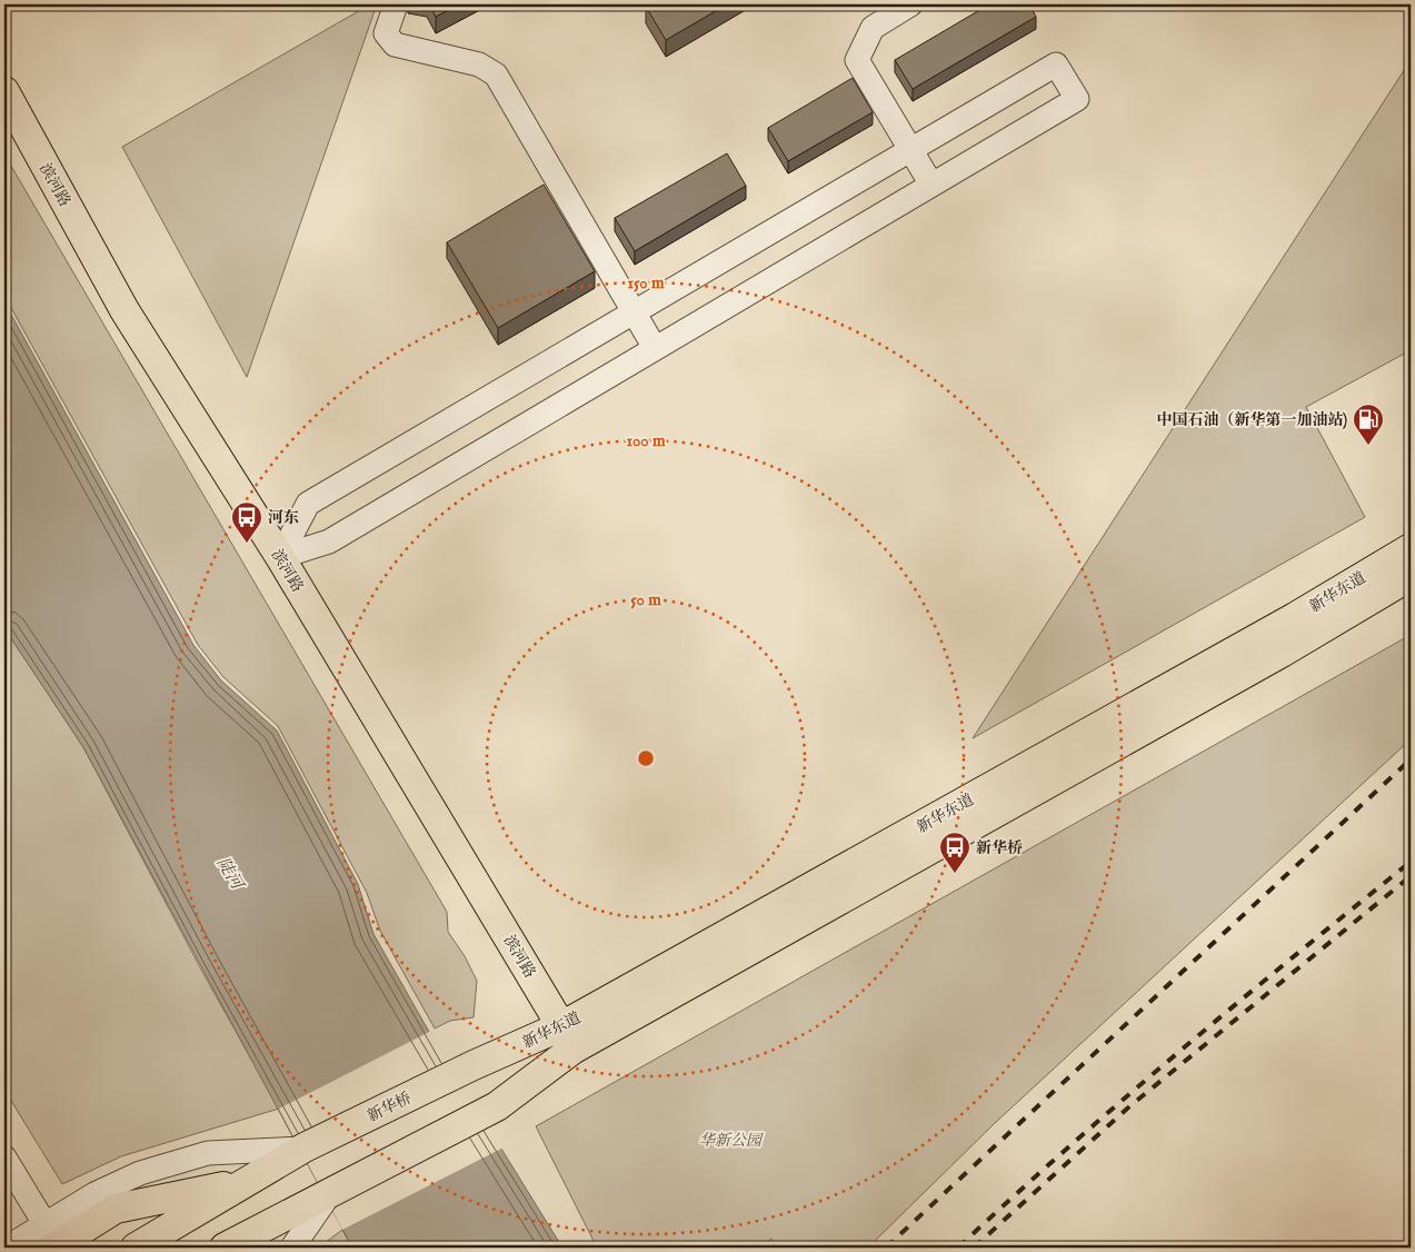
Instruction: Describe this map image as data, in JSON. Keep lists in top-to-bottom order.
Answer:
{
  "streets": {
    "main road": ["滨河路", "新华东道", "新华桥"]
  },
  "crossings": [
    ["滨河路", "新华东道"],
    ["新华东道", "新华桥"]
  ],
  "water": ["陡河"],
  "parks": ["华新公园"],
  "places": {
    "fuel station": ["中国石油（新华第一加油站)"],
    "bus stop": ["河东", "新华桥"]
  },
  "rings": ["150 m", "100 m", "50 m"]
}
